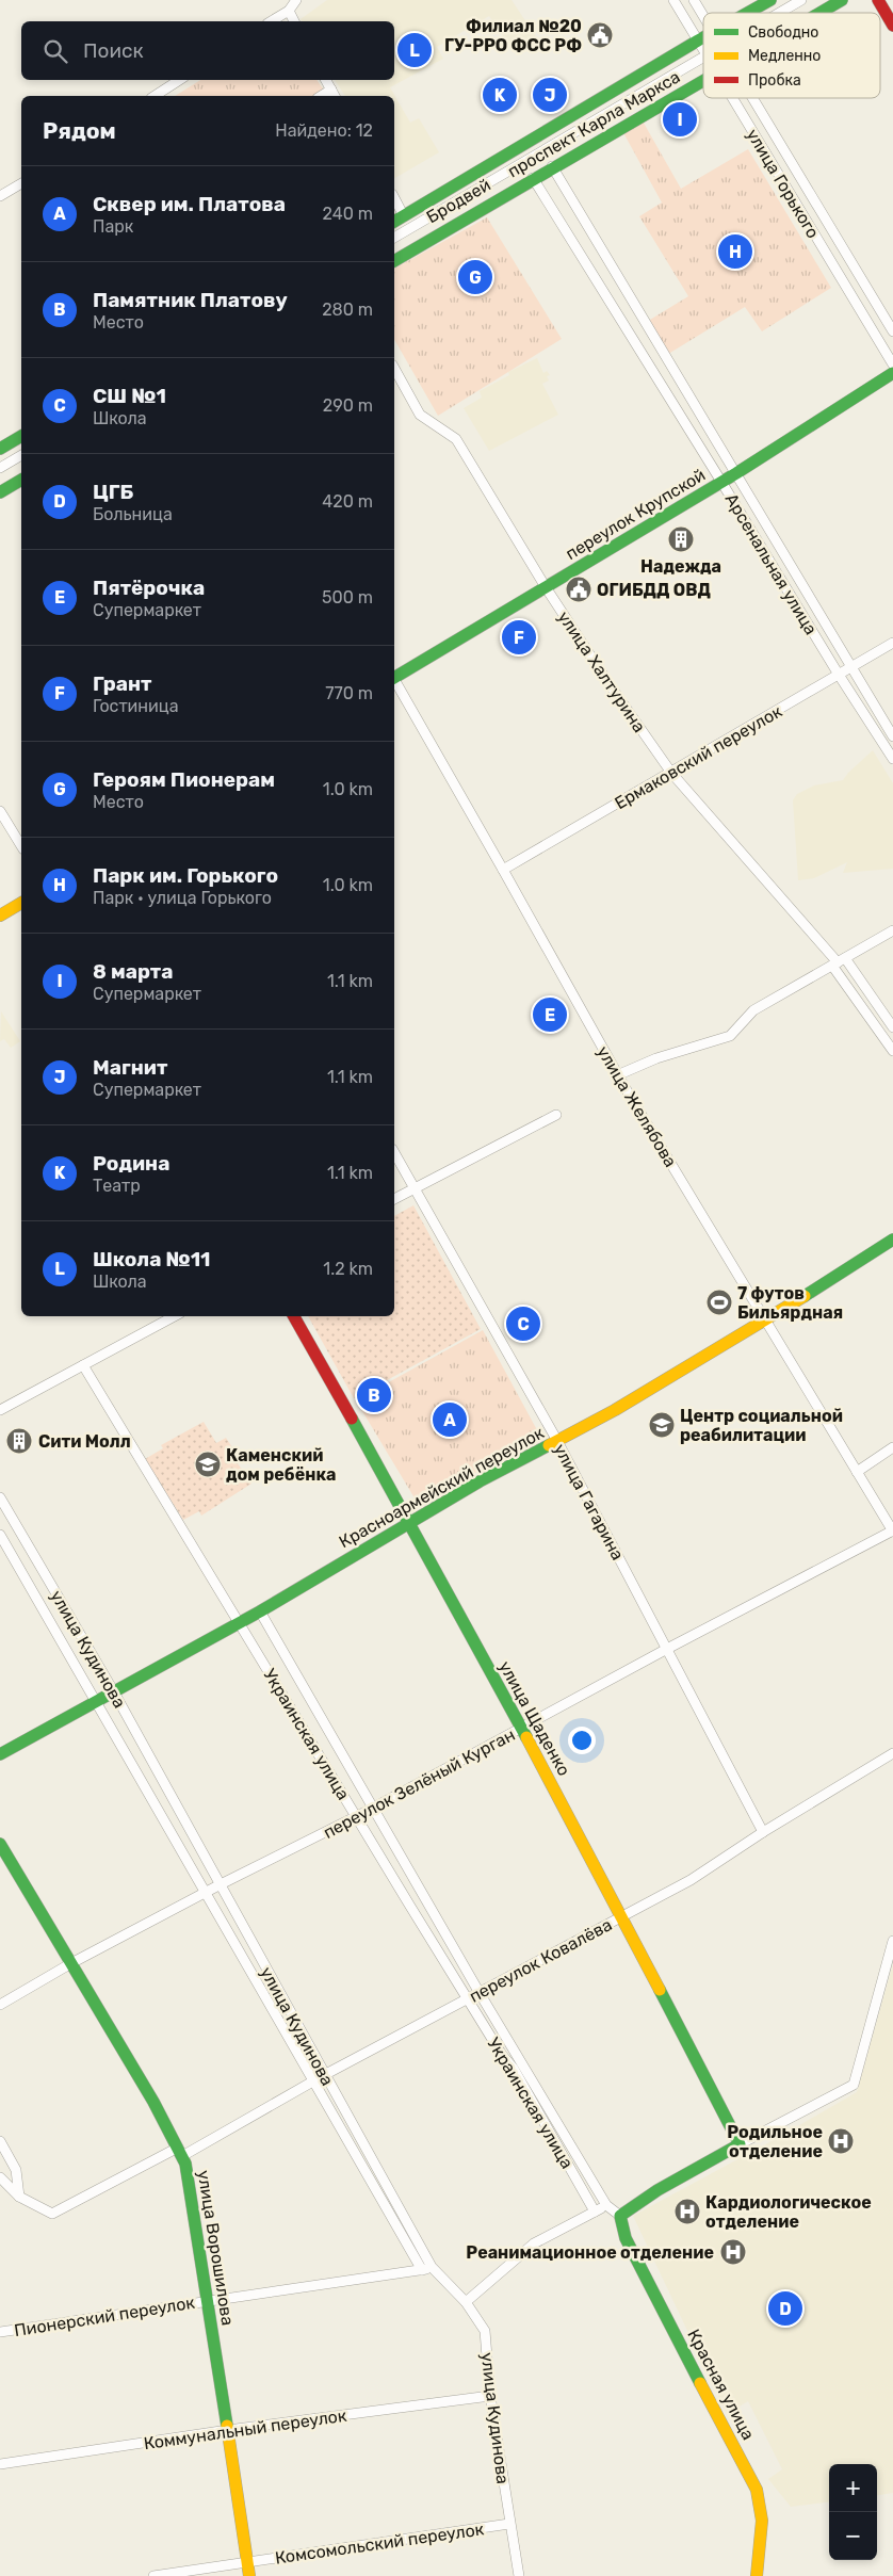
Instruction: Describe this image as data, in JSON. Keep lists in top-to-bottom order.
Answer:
{
  "streets": {
    "street": [
      "проспект Карла Маркса",
      "улица Горького",
      "Бродвей",
      "переулок Крупской",
      "Арсенальная улица",
      "улица Халтурина",
      "Ермаковский переулок",
      "улица Желябова",
      "Красноармейский переулок",
      "улица Гагарина",
      "улица Кудинова",
      "улица Щаденко",
      "Украинская улица",
      "переулок Зелёный Курган",
      "переулок Ковалёва",
      "улица Ворошилова",
      "Пионерский переулок",
      "Красная улица",
      "Коммунальный переулок",
      "Комсомольский переулок"
    ]
  },
  "crossings": [
    ["проспект Карла Маркса", "улица Горького"],
    ["проспект Карла Маркса", "Арсенальная улица"],
    ["переулок Крупской", "Арсенальная улица"],
    ["переулок Крупской", "улица Халтурина"],
    ["Арсенальная улица", "Ермаковский переулок"],
    ["улица Халтурина", "Ермаковский переулок"],
    ["Ермаковский переулок", "улица Желябова"],
    ["улица Желябова", "Красноармейский переулок"],
    ["улица Желябова", "переулок Зелёный Курган"],
    ["Красноармейский переулок", "улица Гагарина"],
    ["Красноармейский переулок", "улица Кудинова"],
    ["Красноармейский переулок", "улица Щаденко"],
    ["Красноармейский переулок", "Украинская улица"],
    ["улица Гагарина", "переулок Зелёный Курган"],
    ["улица Гагарина", "переулок Ковалёва"],
    ["улица Кудинова", "переулок Зелёный Курган"],
    ["улица Кудинова", "переулок Ковалёва"],
    ["улица Кудинова", "Пионерский переулок"],
    ["улица Кудинова", "Коммунальный переулок"],
    ["улица Кудинова", "Комсомольский переулок"],
    ["улица Щаденко", "переулок Зелёный Курган"],
    ["улица Щаденко", "переулок Ковалёва"],
    ["Украинская улица", "переулок Зелёный Курган"],
    ["Украинская улица", "переулок Ковалёва"],
    ["Украинская улица", "Красная улица"],
    ["переулок Зелёный Курган", "улица Ворошилова"],
    ["переулок Ковалёва", "улица Ворошилова"],
    ["улица Ворошилова", "Пионерский переулок"],
    ["улица Ворошилова", "Коммунальный переулок"],
    ["улица Ворошилова", "Комсомольский переулок"]
  ],
  "places": {
    "public building": ["Филиал №20 ГУ-РРО ФСС РФ", "ОГИБДД ОВД"],
    "building": ["Надежда", "Сити Молл"],
    "sports": ["7 футов Бильярдная"],
    "school or university": ["Центр социальной реабилитации", "Каменский дом ребёнка"],
    "hospital": ["Родильное отделение", "Кардиологическое отделение", "Реанимационное отделение"]
  },
  "legend": ["Свободно", "Медленно", "Пробка"],
  "page": {
    "search": "Поиск",
    "pins": [
      "L",
      "J",
      "K",
      "I",
      "H",
      "G",
      "F",
      "E",
      "C",
      "B",
      "A",
      "D"
    ],
    "heading": ["Рядом", "Найдено: 12"],
    "list": [
      {
        "mark": "A",
        "name": "Сквер им. Платова",
        "note": "Парк",
        "value": "240 m"
      },
      {
        "mark": "B",
        "name": "Памятник Платову",
        "note": "Место",
        "value": "280 m"
      },
      {
        "mark": "C",
        "name": "СШ №1",
        "note": "Школа",
        "value": "290 m"
      },
      {
        "mark": "D",
        "name": "ЦГБ",
        "note": "Больница",
        "value": "420 m"
      },
      {
        "mark": "E",
        "name": "Пятёрочка",
        "note": "Супермаркет",
        "value": "500 m"
      },
      {
        "mark": "F",
        "name": "Грант",
        "note": "Гостиница",
        "value": "770 m"
      },
      {
        "mark": "G",
        "name": "Героям Пионерам",
        "note": "Место",
        "value": "1.0 km"
      },
      {
        "mark": "H",
        "name": "Парк им. Горького",
        "note": "Парк · улица Горького",
        "value": "1.0 km"
      },
      {
        "mark": "I",
        "name": "8 марта",
        "note": "Супермаркет",
        "value": "1.1 km"
      },
      {
        "mark": "J",
        "name": "Магнит",
        "note": "Супермаркет",
        "value": "1.1 km"
      },
      {
        "mark": "K",
        "name": "Родина",
        "note": "Театр",
        "value": "1.1 km"
      },
      {
        "mark": "L",
        "name": "Школа №11",
        "note": "Школа",
        "value": "1.2 km"
      }
    ],
    "map_buttons": ["+", "−"]
  }
}
